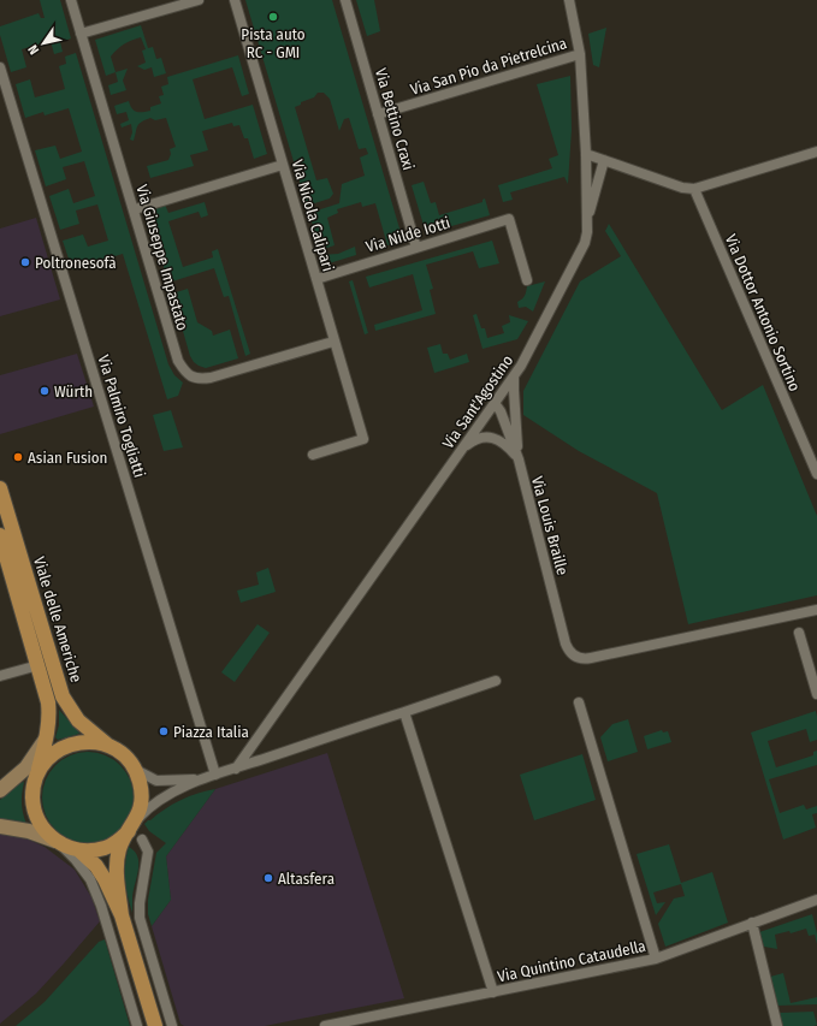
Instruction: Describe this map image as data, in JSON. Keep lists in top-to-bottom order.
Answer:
{
  "streets": {
    "main road": ["Viale delle Americhe"],
    "street": [
      "Via San Pio da Pietrelcina",
      "Via Bettino Craxi",
      "Via Nicola Calipari",
      "Via Nilde Iotti",
      "Via Giuseppe Impastato",
      "Via Dottor Antonio Sortino",
      "Via Sant'Agostino",
      "Via Palmiro Togliatti",
      "Via Louis Braille",
      "Via Quintino Cataudella"
    ]
  },
  "crossings": [
    ["Via San Pio da Pietrelcina", "Via Bettino Craxi"],
    ["Via San Pio da Pietrelcina", "Via Sant'Agostino"],
    ["Via Bettino Craxi", "Via Nilde Iotti"],
    ["Via Nicola Calipari", "Via Nilde Iotti"],
    ["Via Nicola Calipari", "Via Giuseppe Impastato"],
    ["Via Sant'Agostino", "Via Louis Braille"]
  ],
  "places": [
    "Pista auto RC - GMI",
    "Poltronesofà",
    "Würth",
    "Asian Fusion",
    "Piazza Italia",
    "Altasfera"
  ],
  "north": "bottom left"
}
